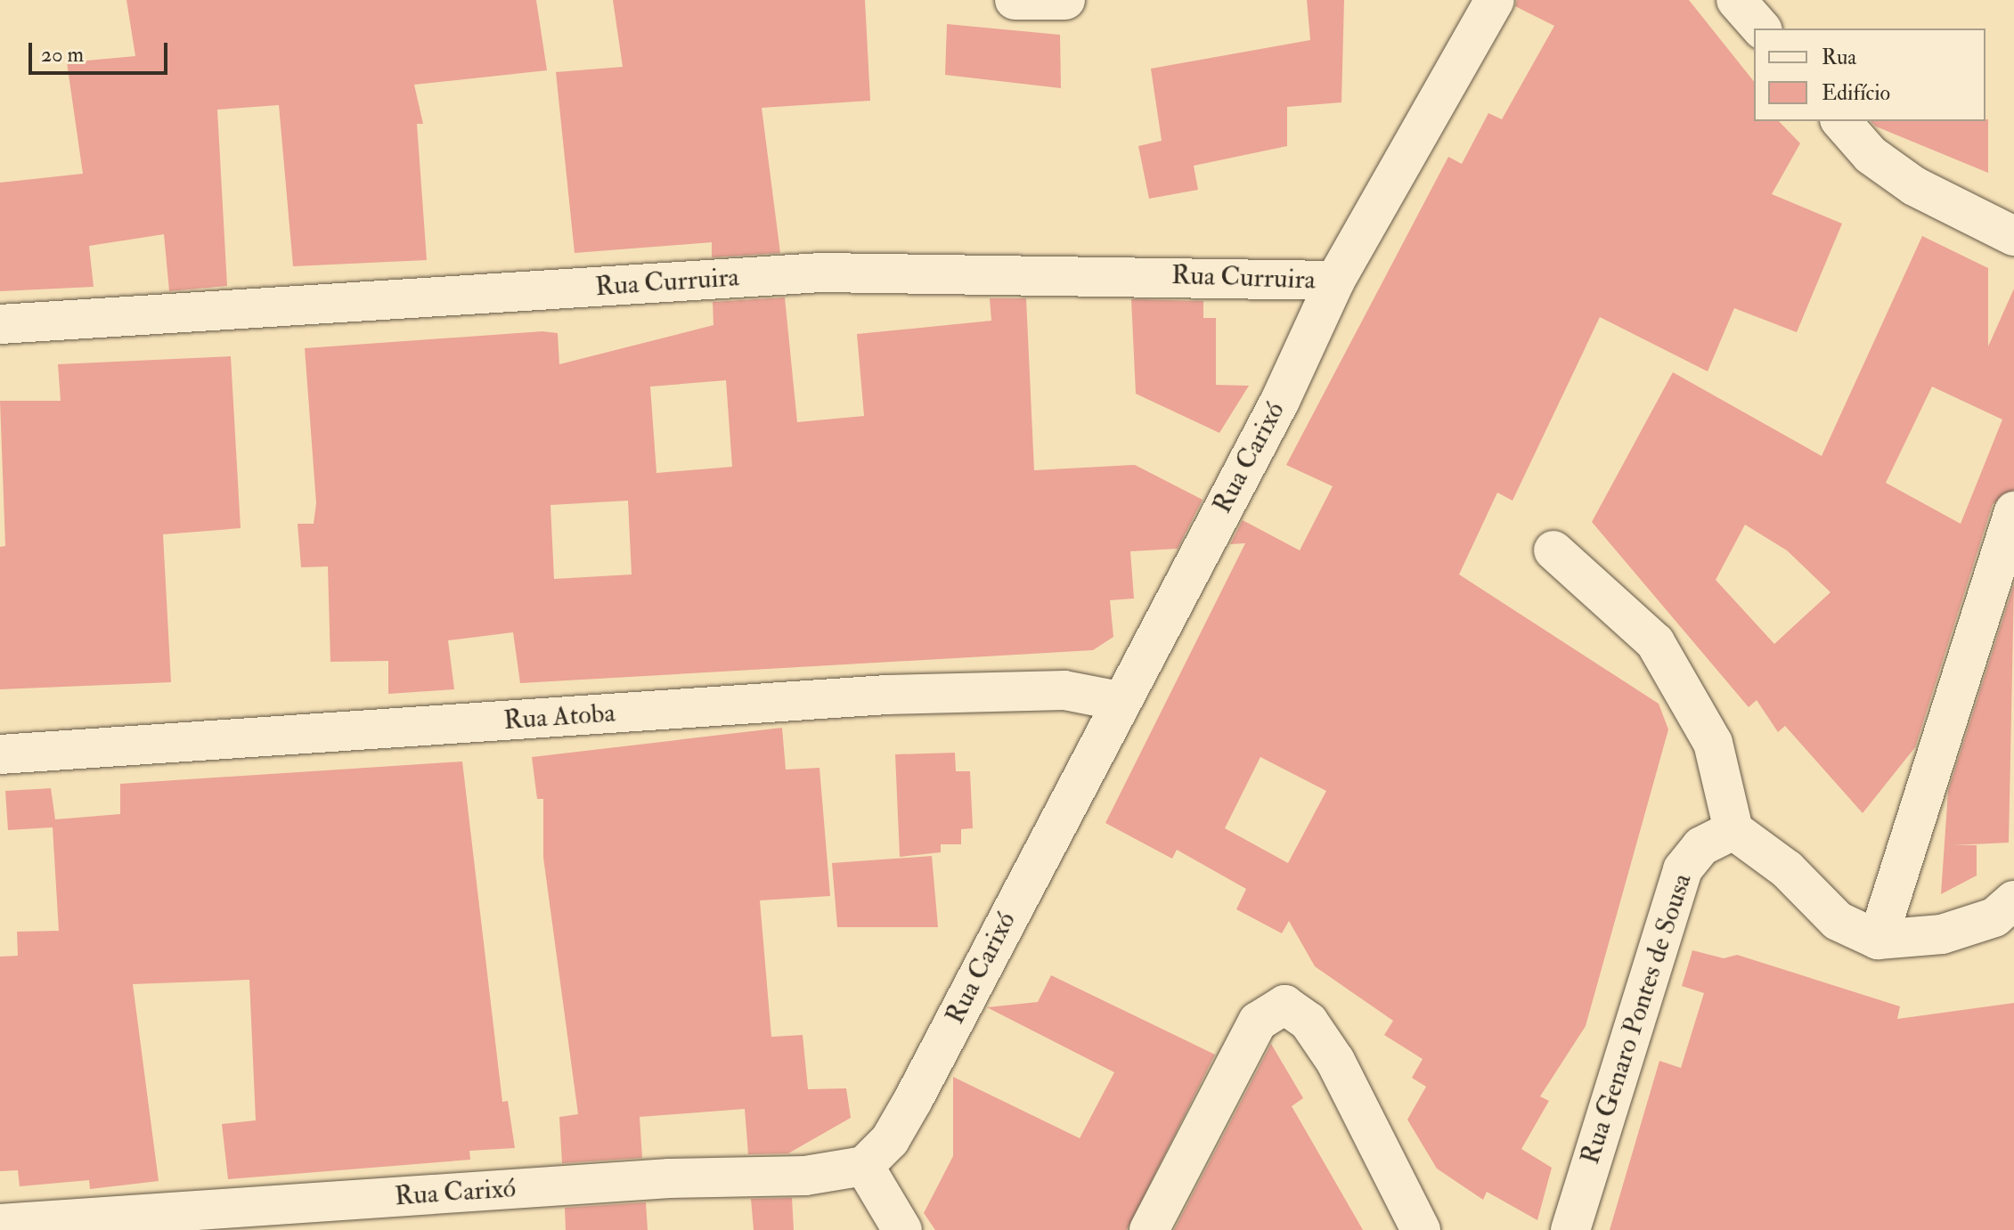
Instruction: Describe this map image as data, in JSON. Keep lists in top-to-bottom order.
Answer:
{
  "streets": {
    "street": [
      "Rua Curruira",
      "Rua Carixó",
      "Rua Atoba",
      "Rua Genaro Pontes de Sousa"
    ]
  },
  "crossings": [
    ["Rua Curruira", "Rua Carixó"],
    ["Rua Carixó", "Rua Atoba"]
  ],
  "legend": ["Rua", "Edifício"],
  "scale_bar": "20 m"
}
